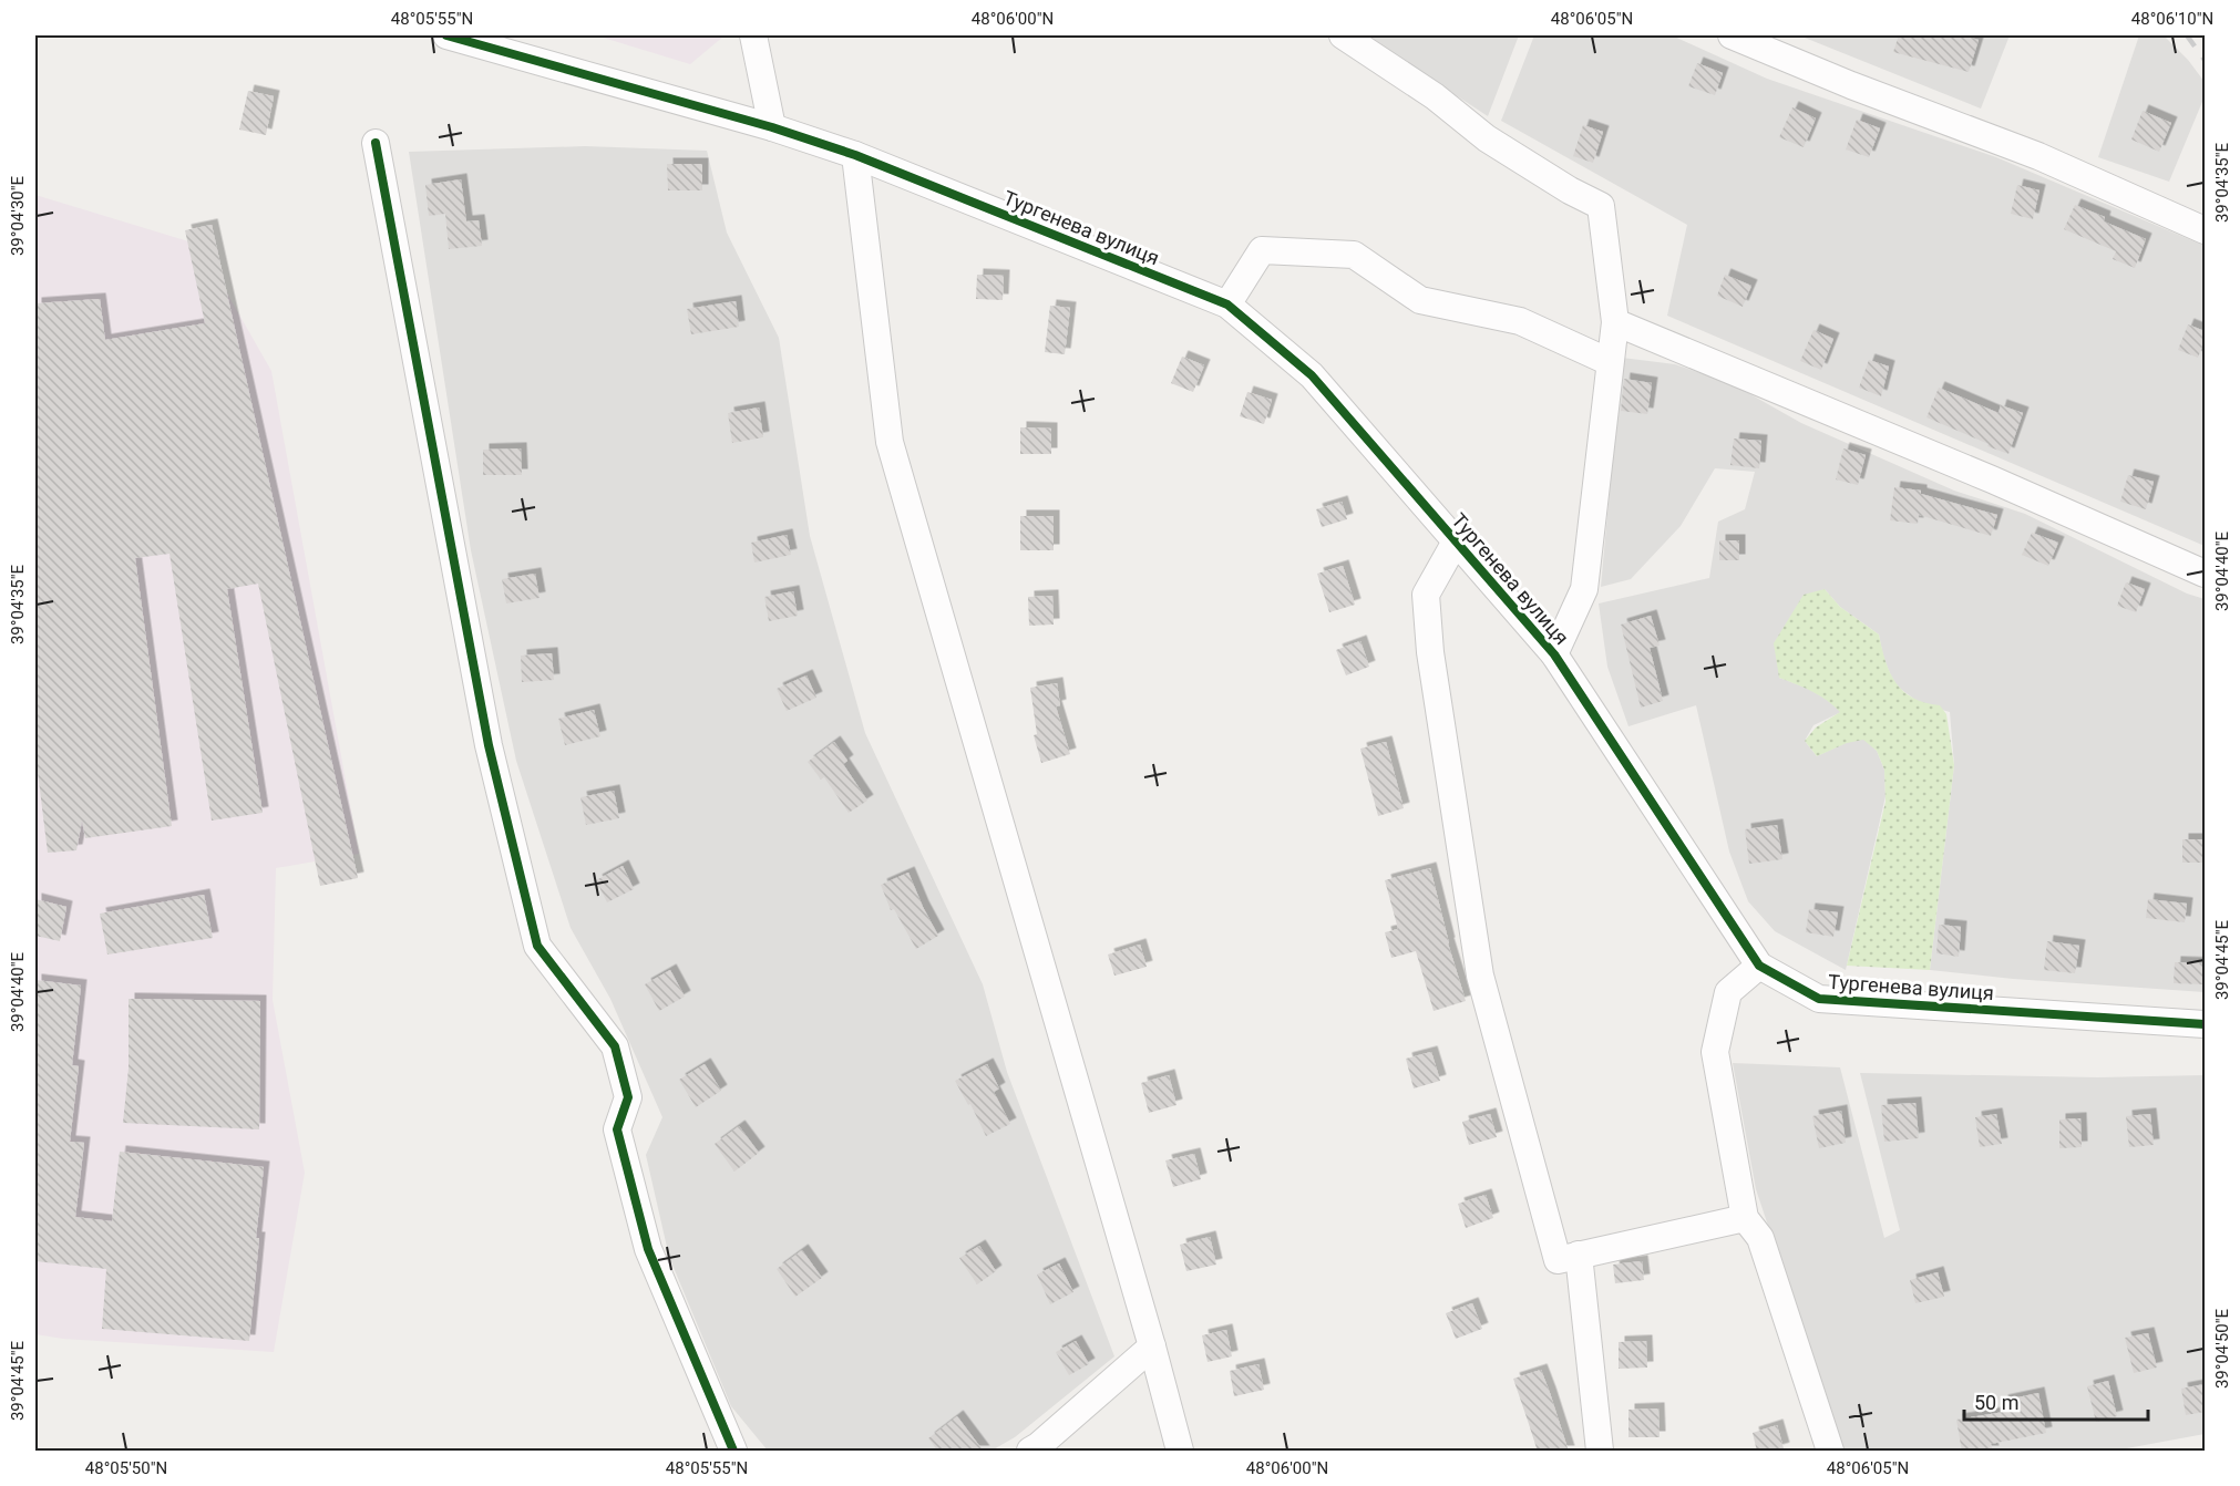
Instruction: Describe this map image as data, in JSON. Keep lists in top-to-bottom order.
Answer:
{
  "streets": {
    "street": ["Тургенева вулиця"]
  },
  "scale_bar": "50 m",
  "coordinates": [
    "48°05'55\"N",
    "48°06'00\"N",
    "48°06'05\"N",
    "48°06'10\"N",
    "39°04'35\"E",
    "39°04'30\"E",
    "39°04'40\"E",
    "39°04'45\"E",
    "39°04'50\"E",
    "48°05'50\"N"
  ]
}
